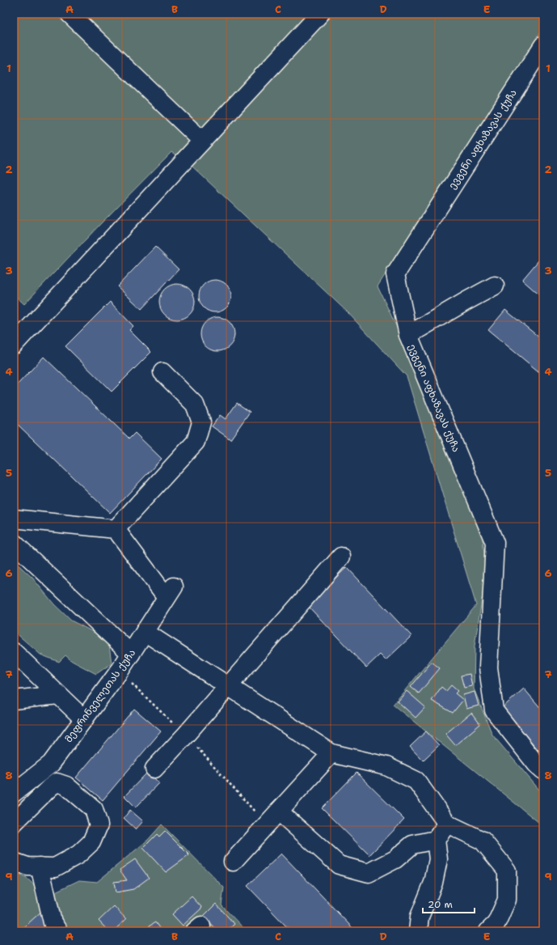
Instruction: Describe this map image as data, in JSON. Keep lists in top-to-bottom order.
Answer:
{
  "streets": {
    "street": ["ევგენი აფხაზავას ქუჩა", "მეფრინველეთას ქუჩა"]
  },
  "scale_bar": "20 m",
  "grid": {
    "columns": [
      "A",
      "B",
      "C",
      "D",
      "E"
    ],
    "rows": [
      "1",
      "2",
      "3",
      "4",
      "5",
      "6",
      "7",
      "8",
      "9"
    ]
  }
}
